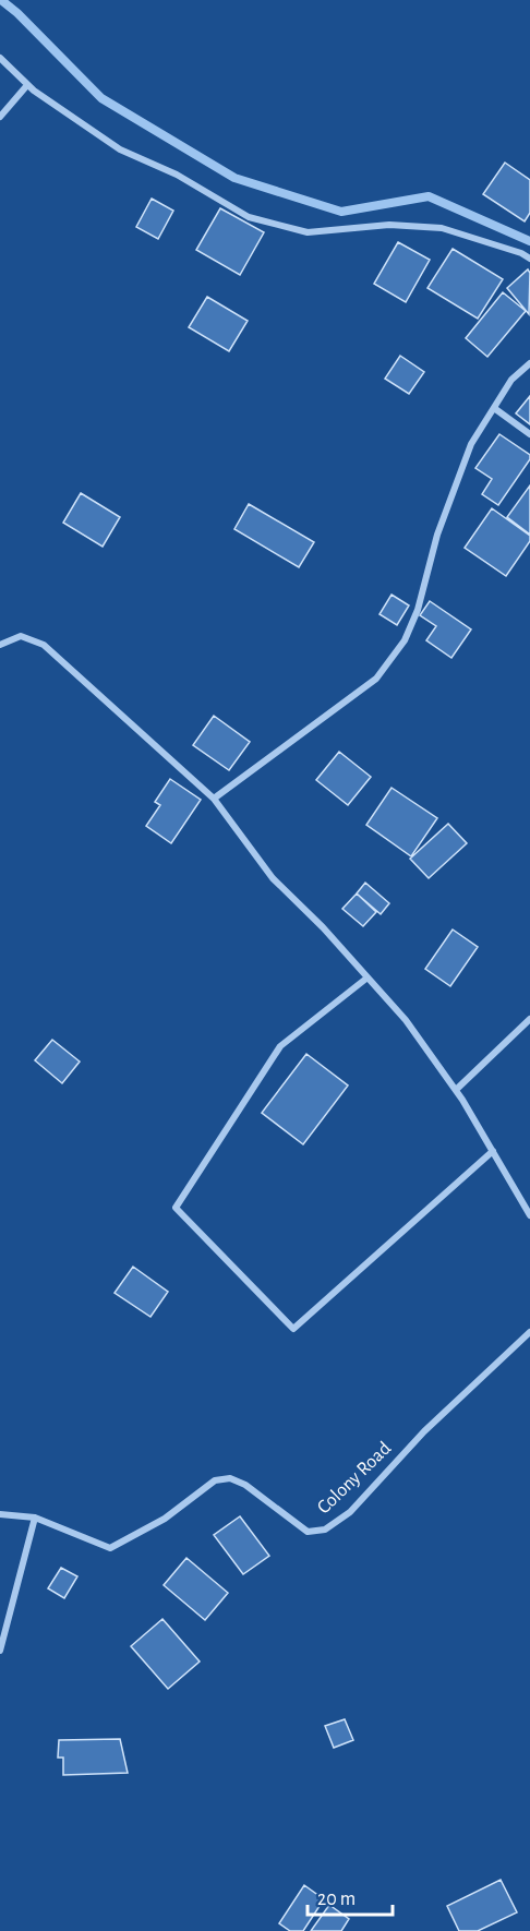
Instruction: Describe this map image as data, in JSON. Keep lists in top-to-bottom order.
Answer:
{
  "streets": {
    "street": ["Colony Road"]
  },
  "scale_bar": "20 m"
}
